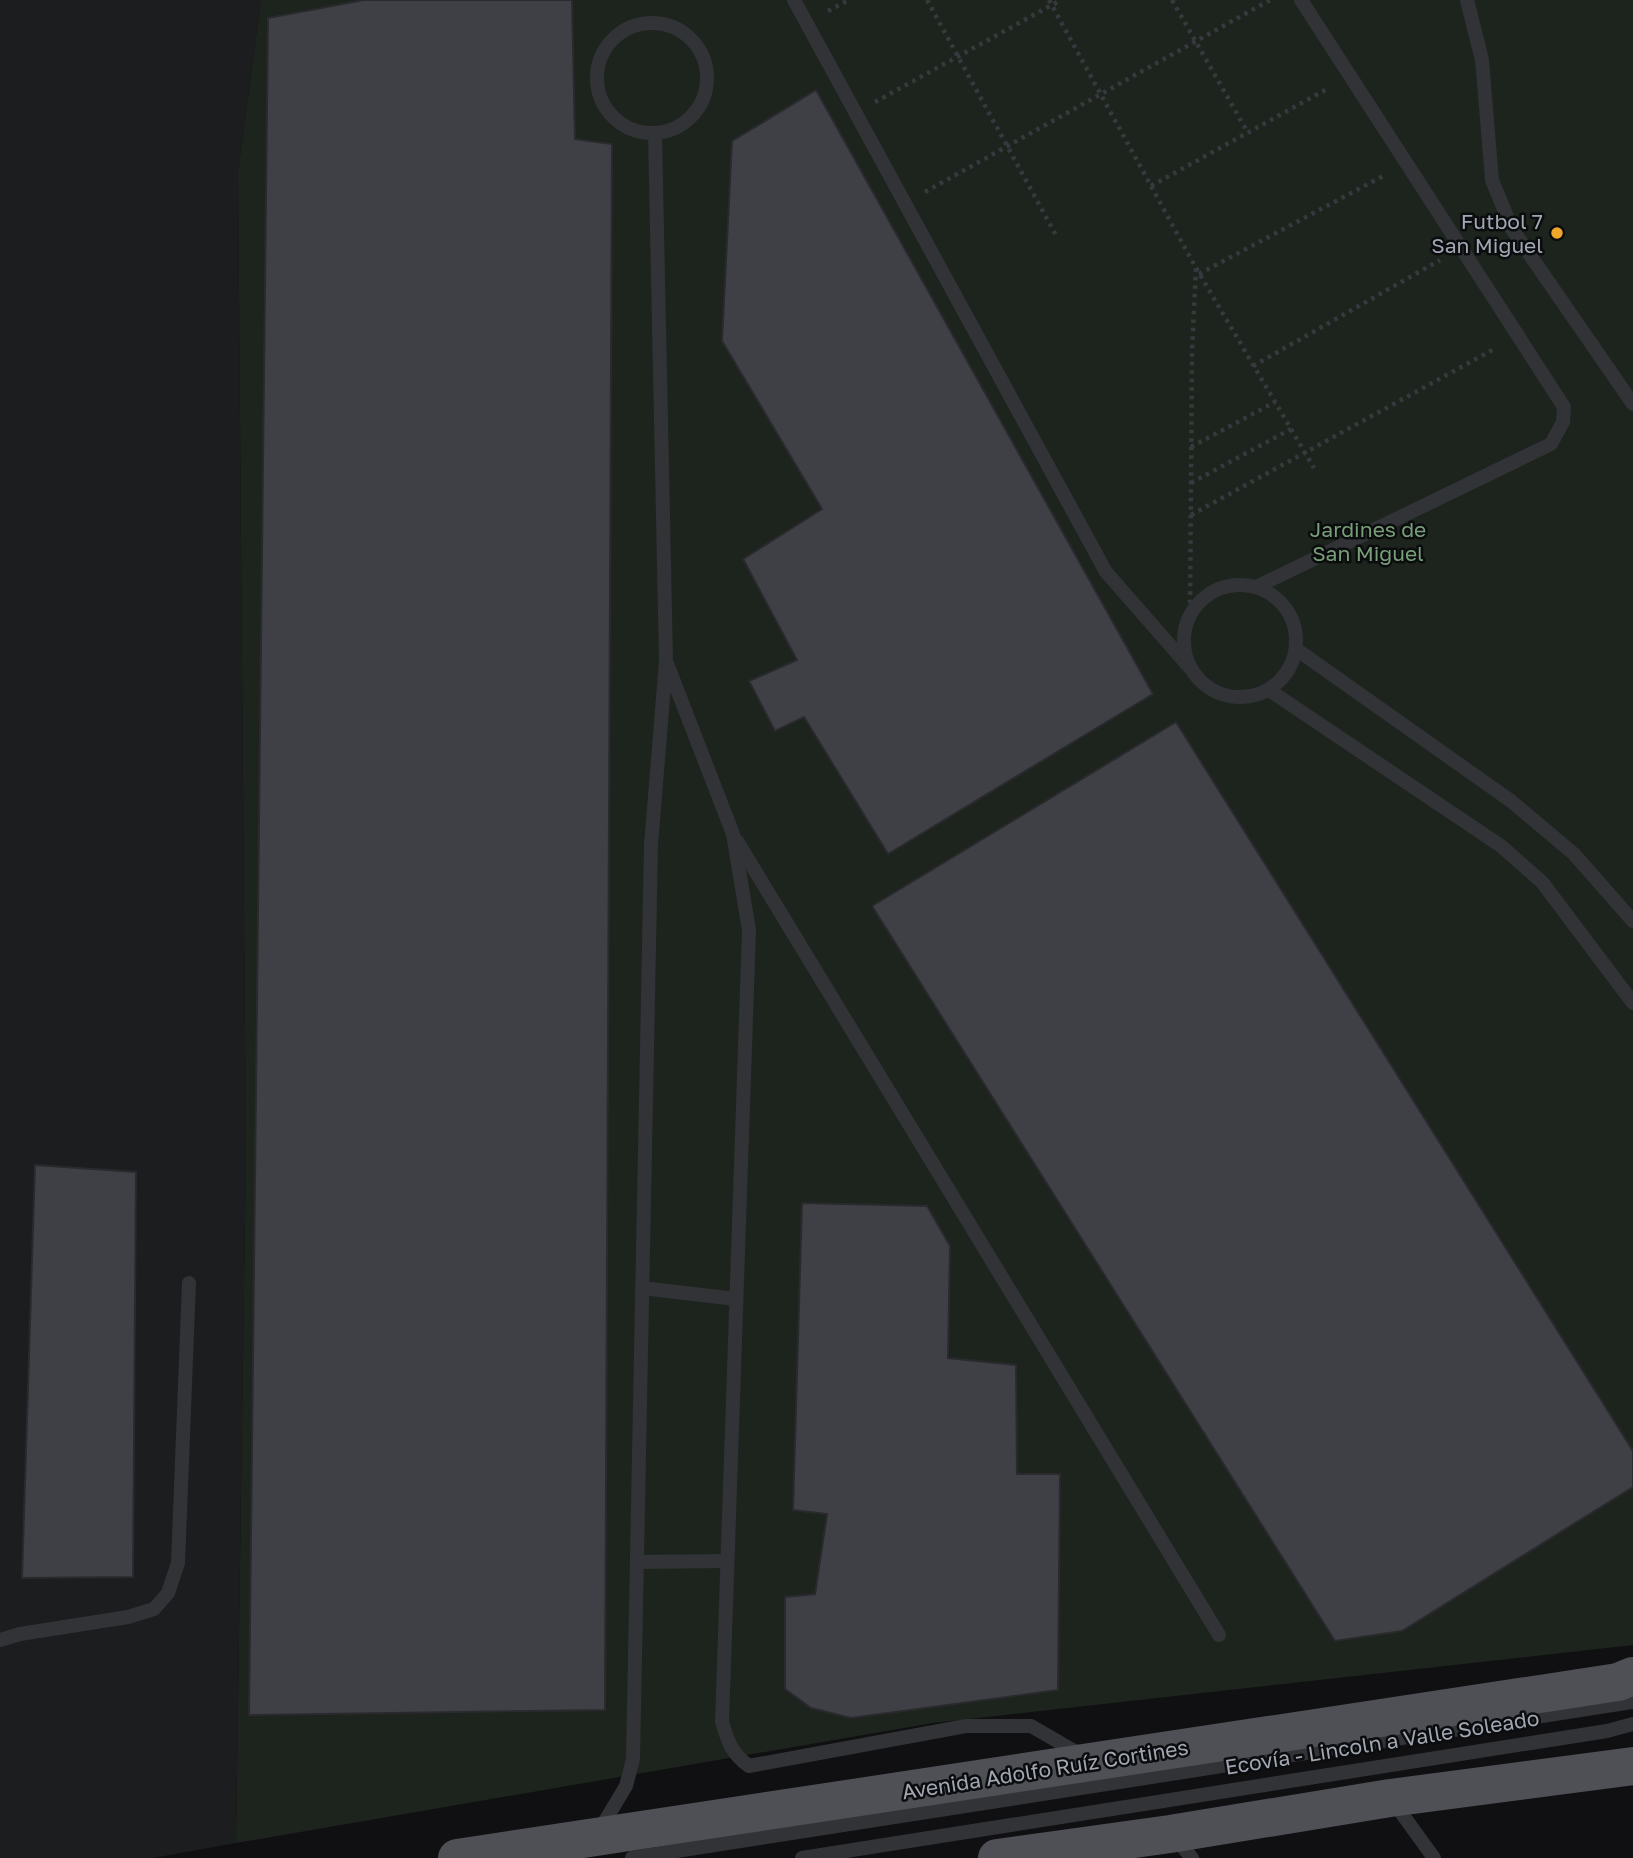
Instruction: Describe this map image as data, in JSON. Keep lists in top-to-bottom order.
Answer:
{
  "streets": {
    "main road": ["Avenida Adolfo Ruíz Cortines"],
    "lane": ["Ecovía - Lincoln a Valle Soleado"]
  },
  "parks": ["Jardines de San Miguel"],
  "places": ["Futbol 7 San Miguel"]
}
